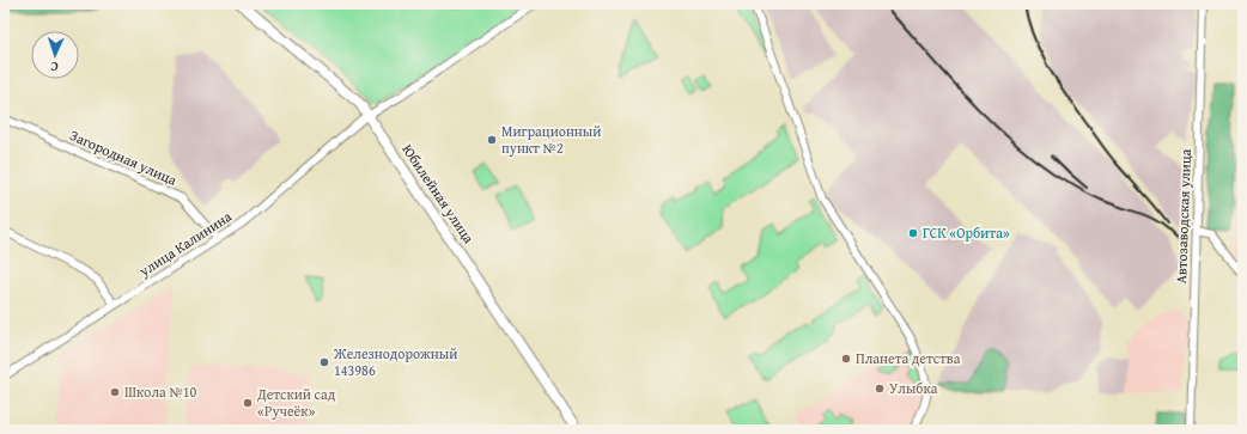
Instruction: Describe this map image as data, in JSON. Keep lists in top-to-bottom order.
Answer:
{
  "streets": {
    "main road": ["Юбилейная улица"],
    "street": ["Загородная улица", "Автозаводская улица", "улица Калинина"]
  },
  "crossings": [
    ["Загородная улица", "улица Калинина"],
    ["Юбилейная улица", "улица Калинина"]
  ],
  "places": [
    "Миграционный пункт №2",
    "ГСК «Орбита»",
    "Планета детства",
    "Железнодорожный 143986",
    "Улыбка",
    "Школа №10",
    "Детский сад «Ручеёк»"
  ],
  "north": "bottom"
}
